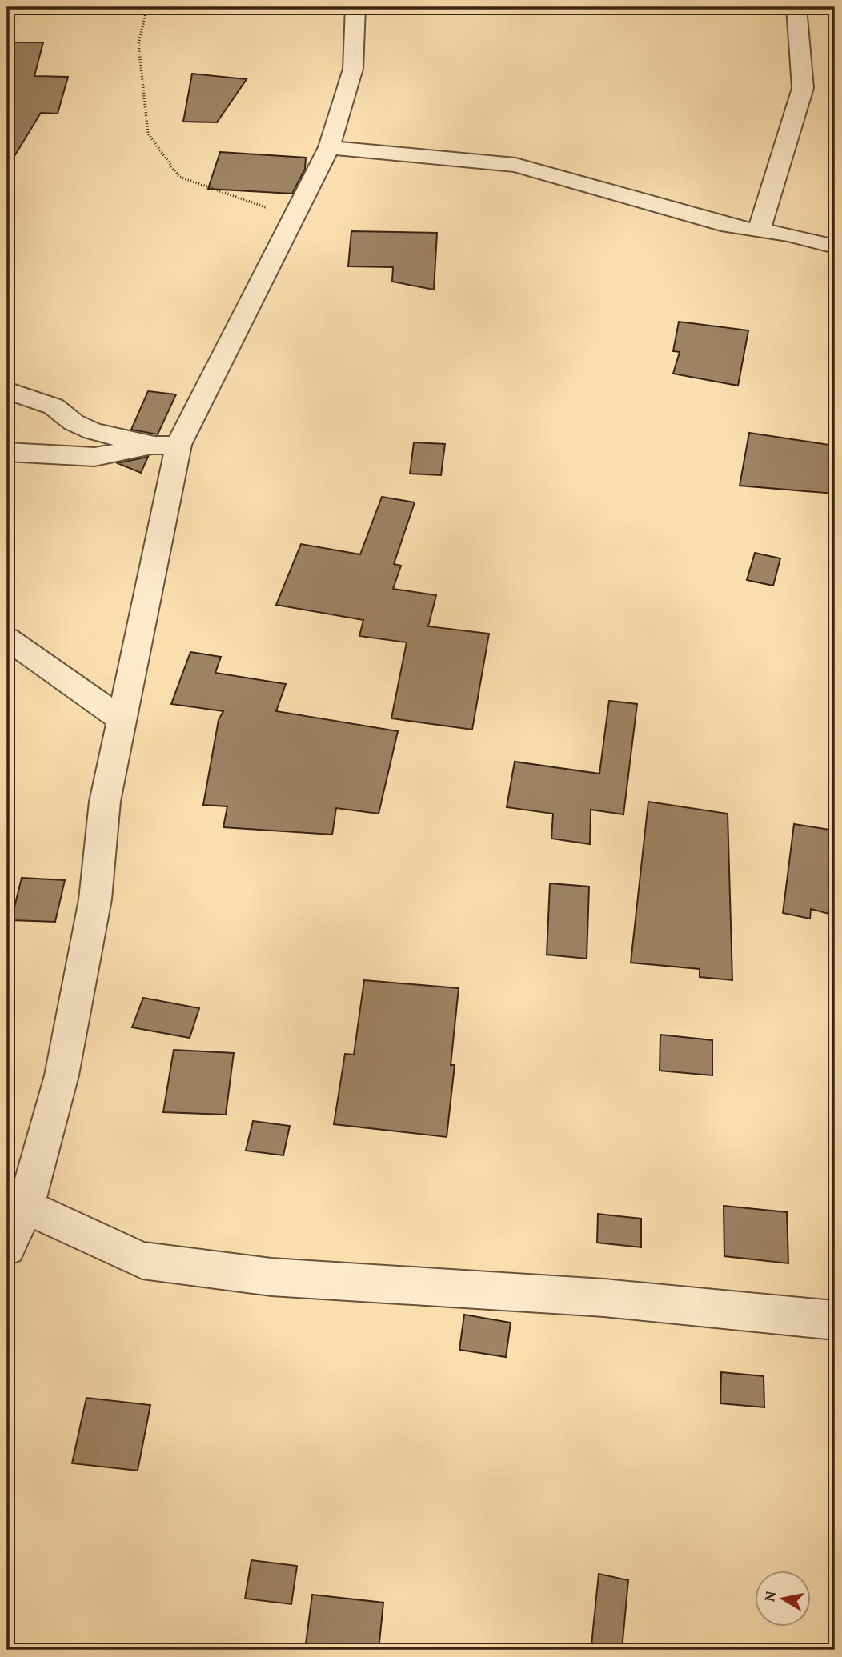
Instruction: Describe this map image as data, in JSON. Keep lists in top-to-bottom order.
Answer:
{
  "north": "left"
}
